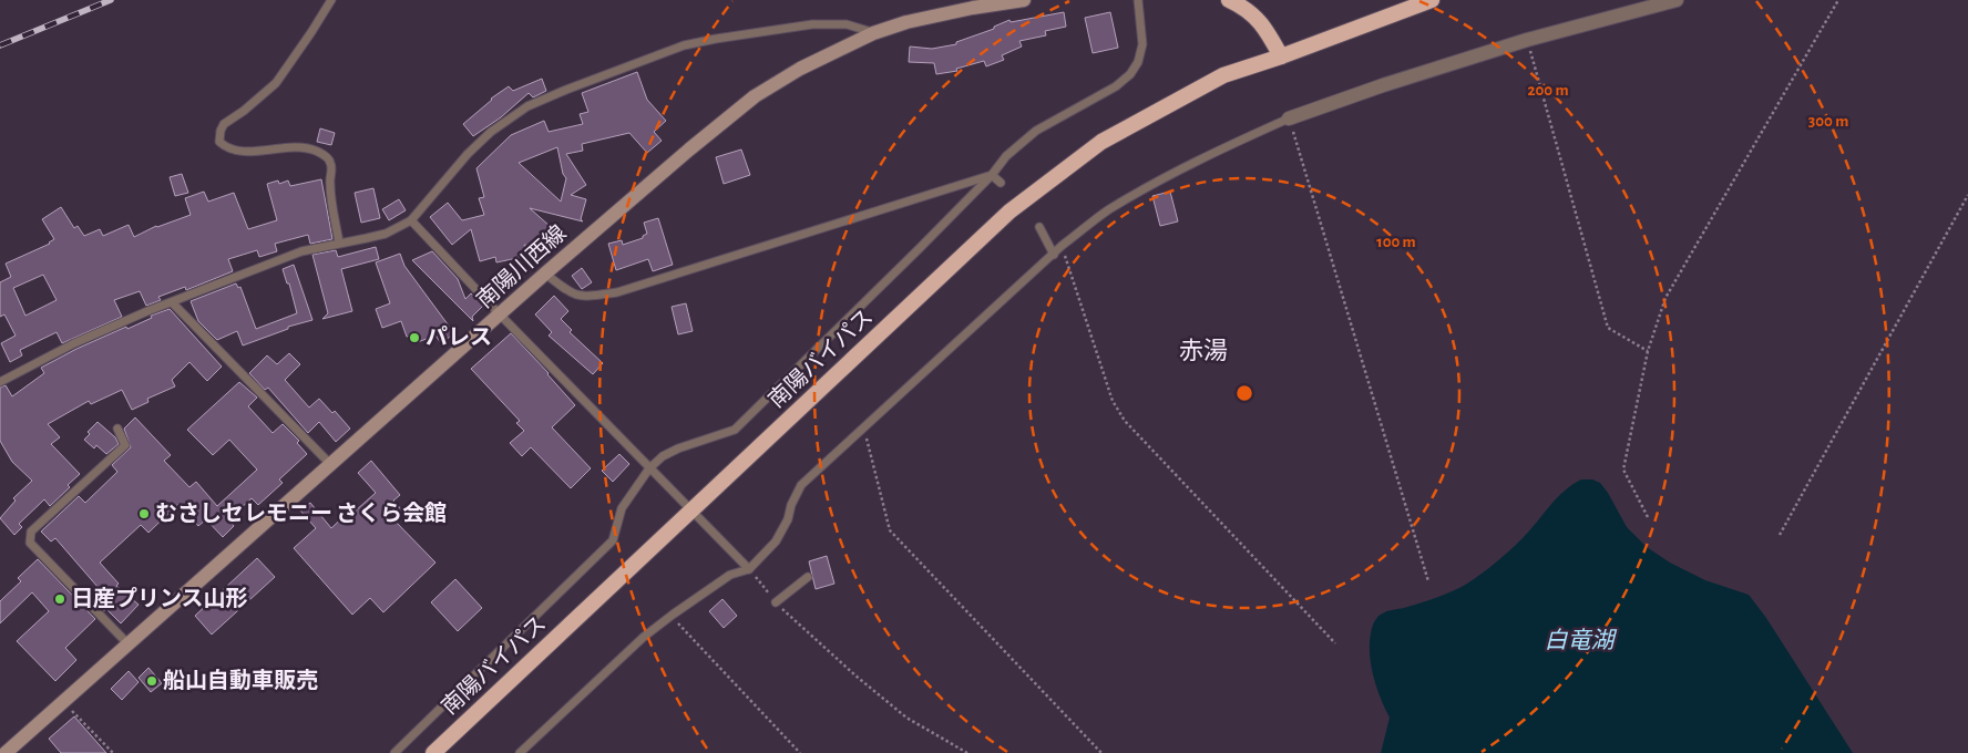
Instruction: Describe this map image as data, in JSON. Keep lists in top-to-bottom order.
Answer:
{
  "streets": {
    "highway": ["南陽バイパス"],
    "main road": ["南陽川西線"]
  },
  "districts": ["赤湯"],
  "water": ["白竜湖"],
  "places": [
    "パレス",
    "むさしセレモニー さくら会館",
    "日産プリンス山形",
    "船山自動車販売"
  ],
  "rings": ["200 m", "300 m", "100 m"]
}
